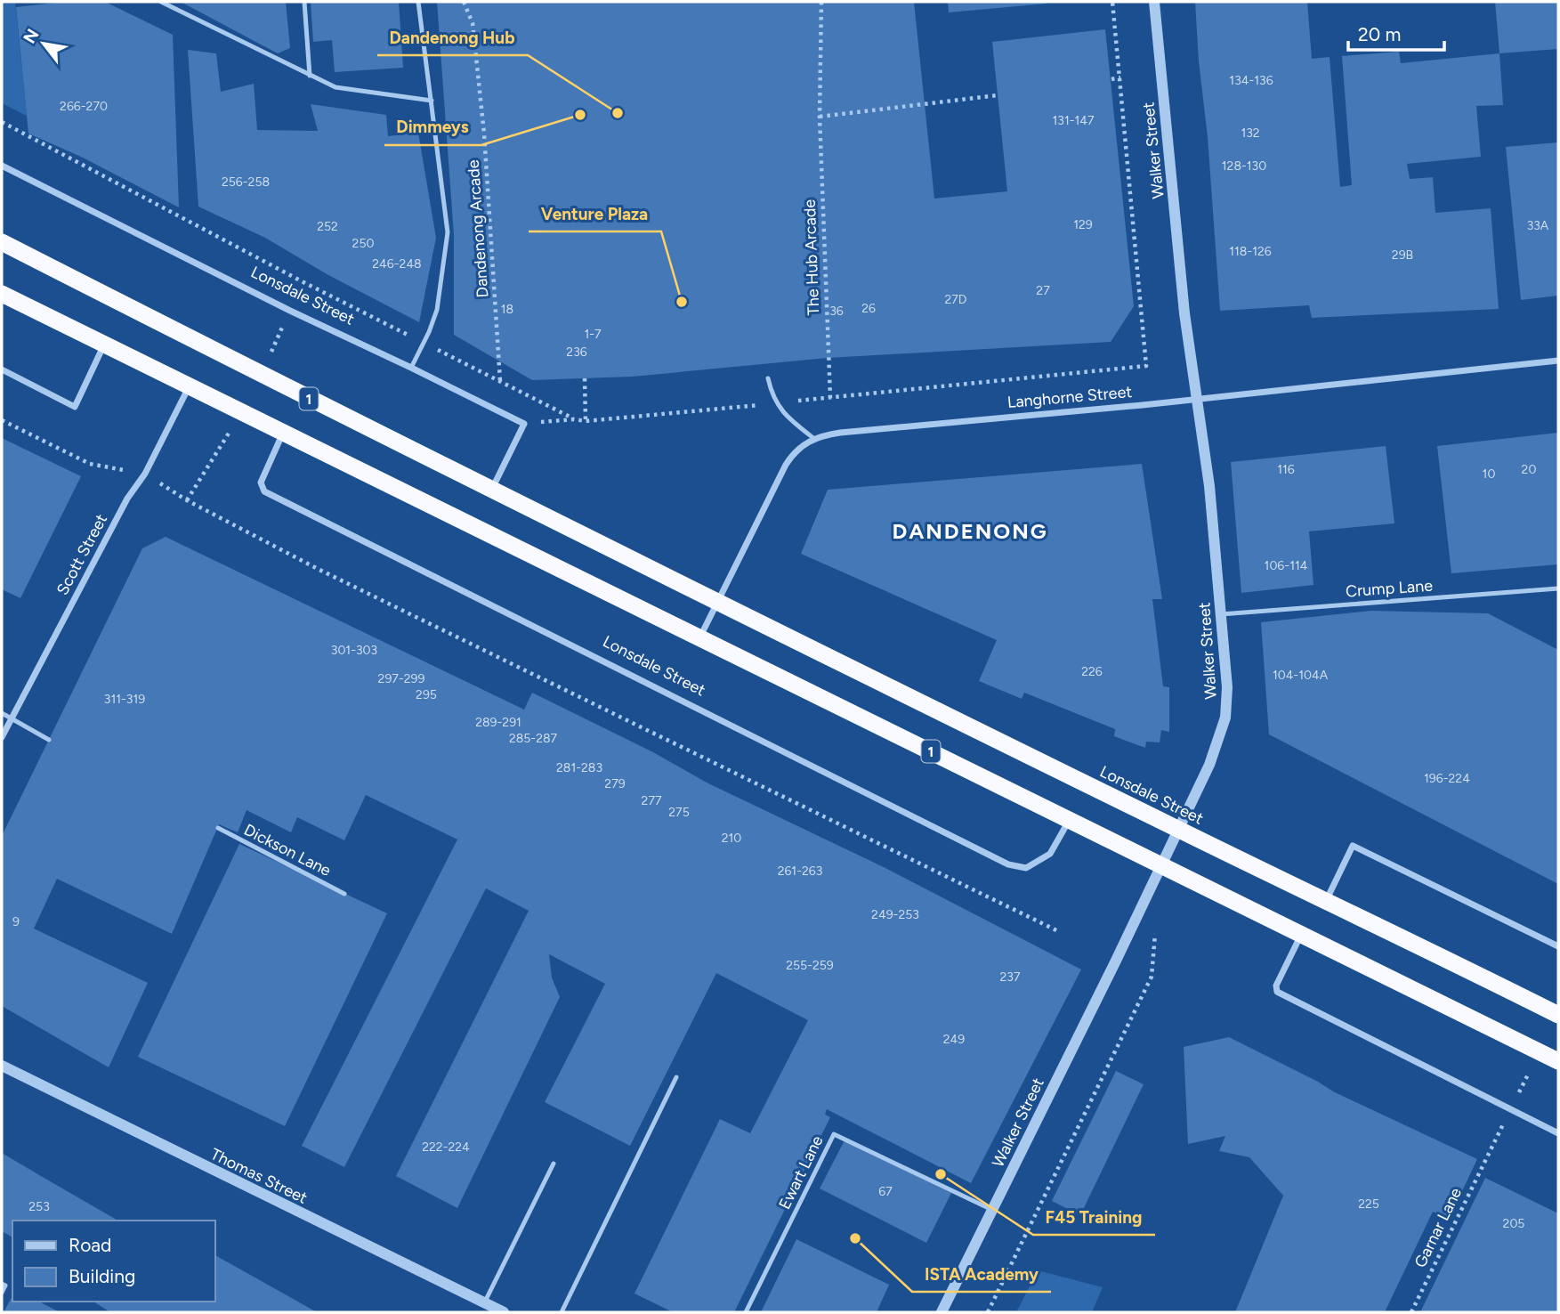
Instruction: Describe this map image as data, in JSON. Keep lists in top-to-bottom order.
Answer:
{
  "streets": {
    "highway": ["Lonsdale Street", "1"],
    "street": [
      "Walker Street",
      "Langhorne Street",
      "Scott Street",
      "Thomas Street"
    ],
    "lane": [
      "Dandenong Arcade",
      "Crump Lane",
      "Dickson Lane",
      "Ewart Lane"
    ],
    "path": ["The Hub Arcade", "Garnar Lane"]
  },
  "crossings": [
    ["Walker Street", "Lonsdale Street"],
    ["Walker Street", "Langhorne Street"],
    ["Walker Street", "1"],
    ["Walker Street", "Crump Lane"],
    ["Walker Street", "Ewart Lane"],
    ["Dandenong Arcade", "Lonsdale Street"],
    ["Lonsdale Street", "1"],
    ["1", "Scott Street"],
    ["1", "Garnar Lane"]
  ],
  "districts": ["DANDENONG"],
  "places": [
    "Dandenong Hub",
    "Dimmeys",
    "Venture Plaza",
    "F45 Training",
    "ISTA Academy"
  ],
  "house_numbers": [
    "134-136",
    "266-270",
    "131-147",
    "132",
    "128-130",
    "256-258",
    "129",
    "33A",
    "252",
    "250",
    "118-126",
    "29B",
    "246-248",
    "27",
    "27D",
    "26",
    "18",
    "36",
    "1-7",
    "236",
    "116",
    "20",
    "10",
    "106-114",
    "301-303",
    "226",
    "104-104A",
    "297-299",
    "295",
    "311-319",
    "289-291",
    "285-287",
    "281-283",
    "196-224",
    "279",
    "277",
    "275",
    "210",
    "261-263",
    "249-253",
    "9",
    "255-259",
    "237",
    "249",
    "222-224",
    "67",
    "225",
    "253",
    "205"
  ],
  "legend": ["Road", "Building"],
  "scale_bar": "20 m",
  "north": "top left"
}
